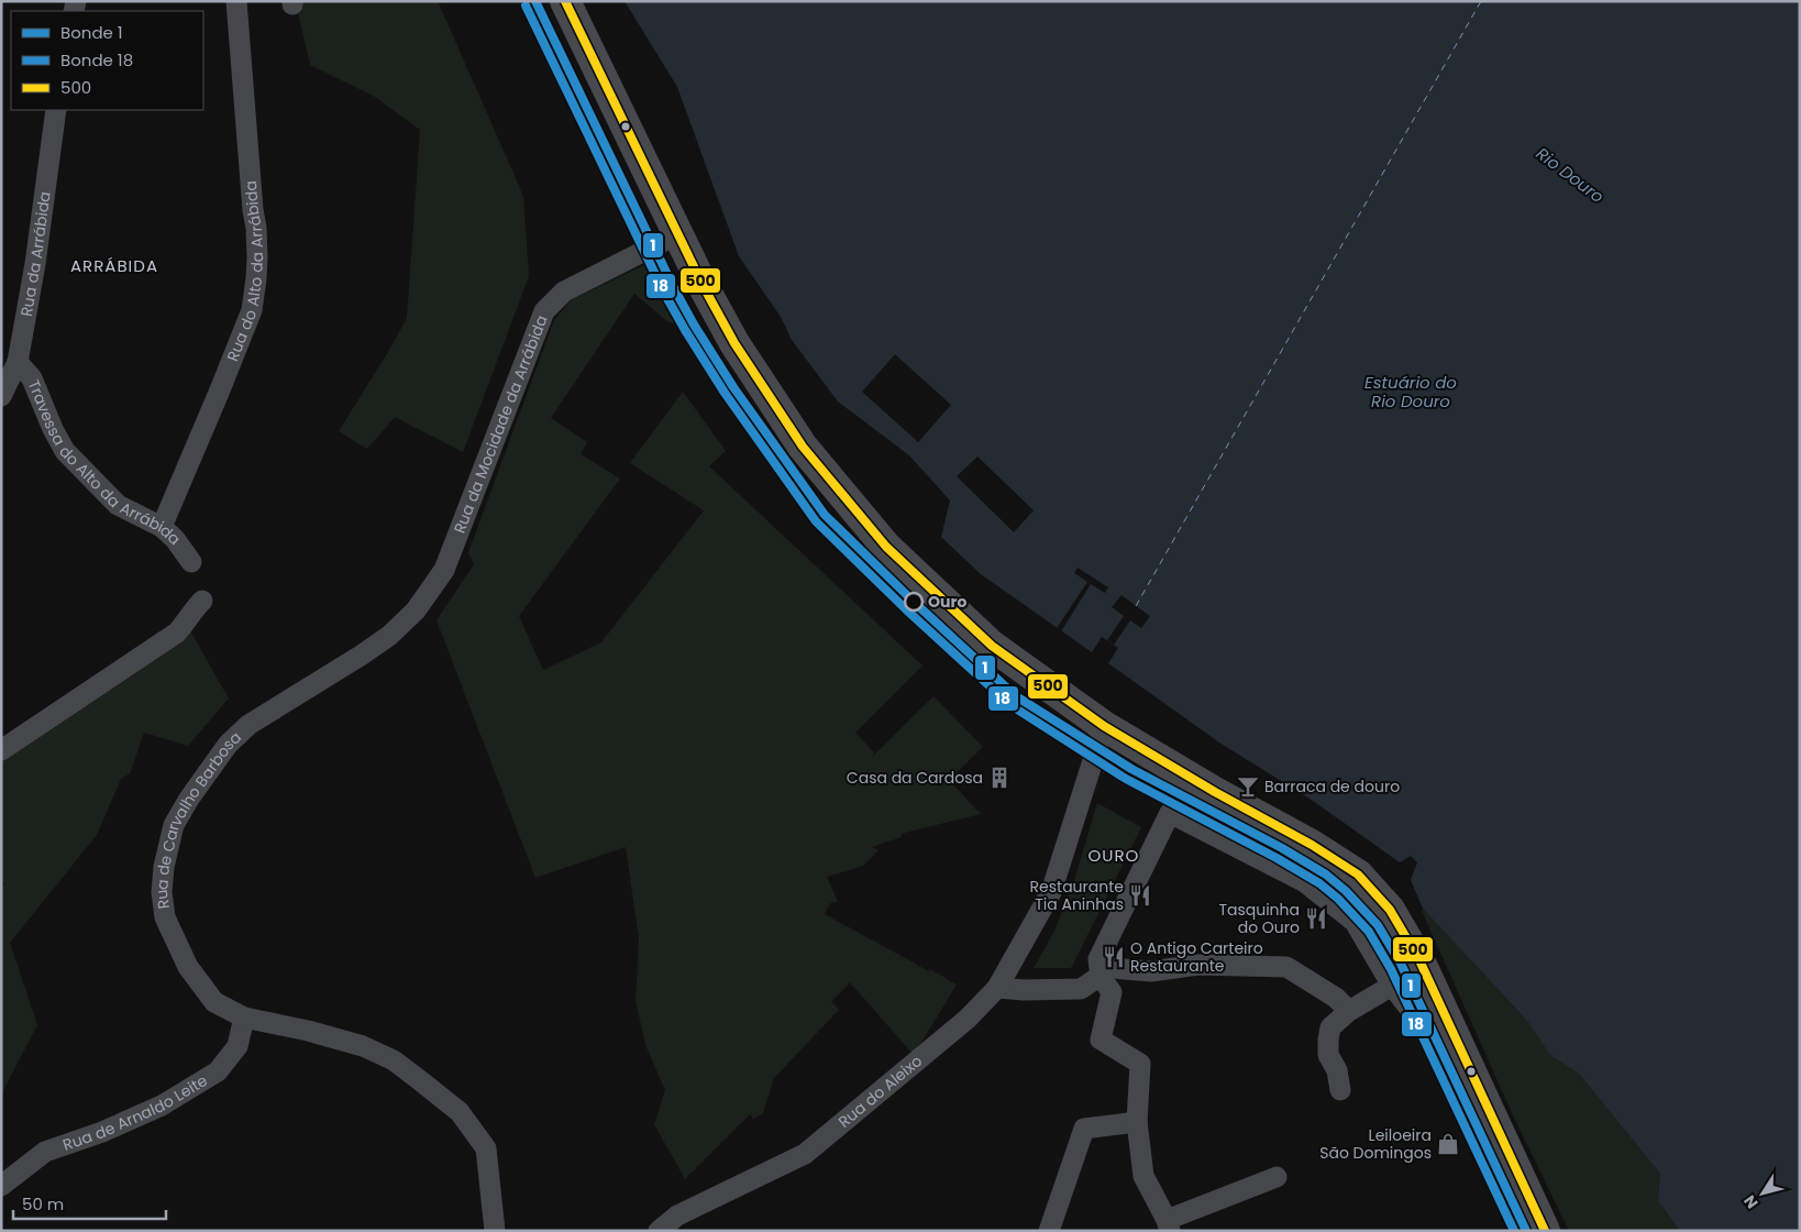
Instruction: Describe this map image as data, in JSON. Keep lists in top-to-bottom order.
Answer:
{
  "streets": {
    "street": [
      "Rua da Arrábida",
      "Rua do Alto da Arrábida",
      "Rua da Mocidade da Arrábida",
      "Travessa do Alto da Arrábida",
      "Rua de Carvalho Barbosa",
      "Rua do Aleixo",
      "Rua de Arnaldo Leite"
    ]
  },
  "crossings": [
    ["Rua da Arrábida", "Travessa do Alto da Arrábida"],
    ["Rua do Alto da Arrábida", "Travessa do Alto da Arrábida"],
    ["Rua da Mocidade da Arrábida", "Rua de Carvalho Barbosa"],
    ["Rua de Carvalho Barbosa", "Rua de Arnaldo Leite"]
  ],
  "districts": ["ARRÁBIDA", "OURO"],
  "water": ["Rio Douro", "Estuário do Rio Douro"],
  "places": {
    "other": ["Ouro"],
    "building": ["Casa da Cardosa"],
    "bar": ["Barraca de douro"],
    "restaurant": ["Restaurante Tia Aninhas", "Tasquinha do Ouro", "O Antigo Carteiro Restaurante"],
    "shop": ["Leiloeira São Domingos"]
  },
  "lines": ["tram line 1", "transit line 500", "tram line 18"],
  "legend": ["Bonde 1", "Bonde 18", "500"],
  "scale_bar": "50 m",
  "north": "bottom left"
}
